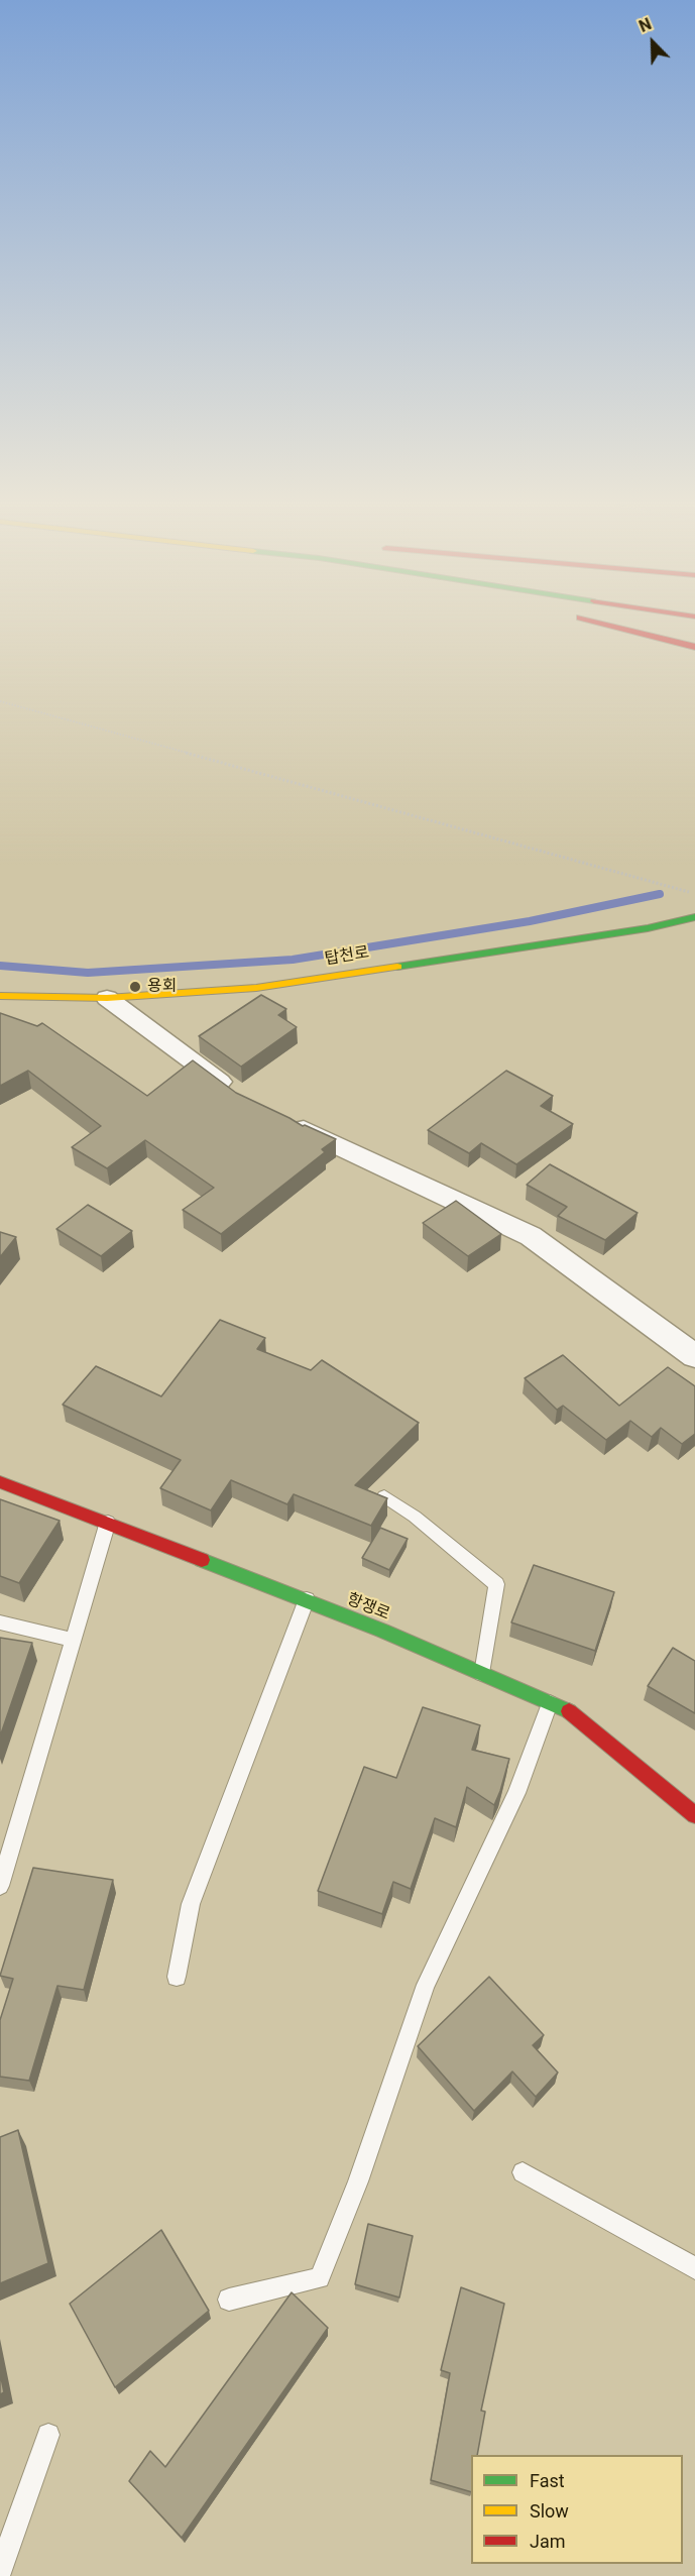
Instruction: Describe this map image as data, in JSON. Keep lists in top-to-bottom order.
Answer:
{
  "streets": {
    "main road": ["탑천로", "항쟁로"]
  },
  "places": ["용회"],
  "legend": ["Fast", "Slow", "Jam"],
  "north": "top left"
}
